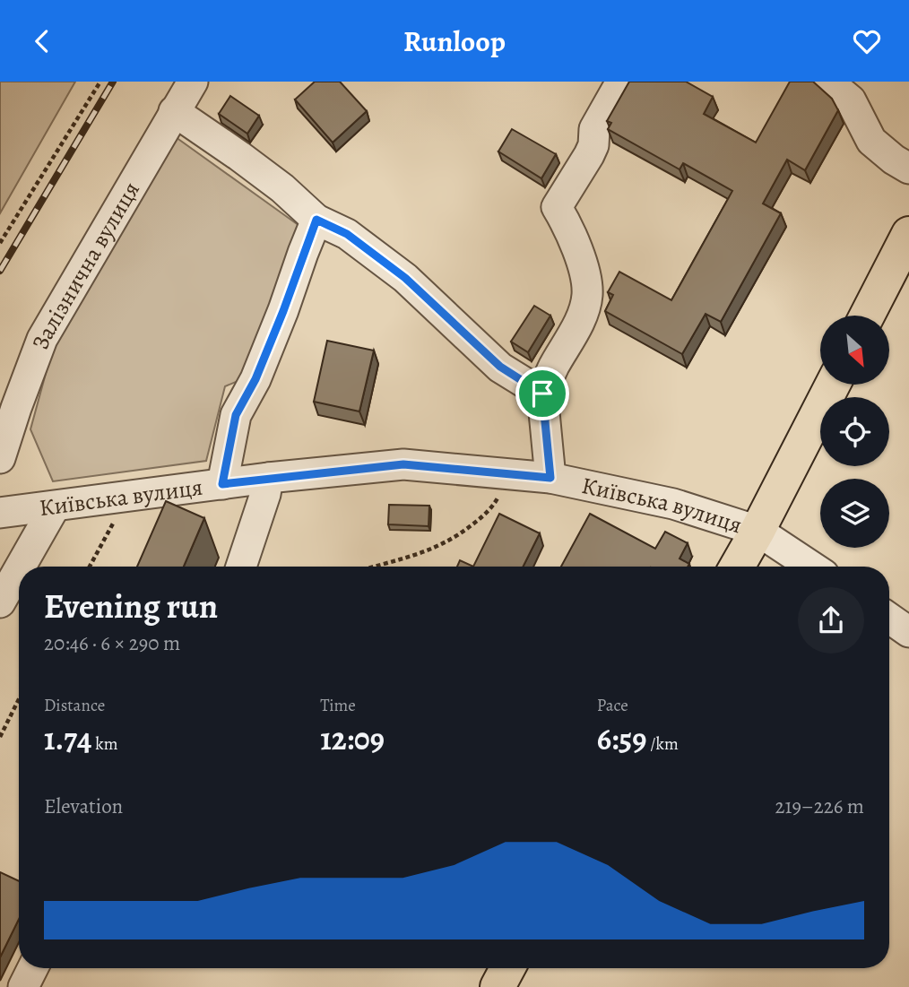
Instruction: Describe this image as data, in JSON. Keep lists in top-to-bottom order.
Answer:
{
  "streets": {
    "street": ["Залізнична вулиця", "Київська вулиця"]
  },
  "north": "bottom right",
  "page": {
    "header": "Runloop",
    "heading": ["Evening run", "20:46 · 6 × 290 m"],
    "stats": [
      ["Distance", "1.74 km"],
      ["Time", "12:09"],
      ["Pace", "6:59 /km"]
    ],
    "chart": ["Elevation", "219–226 m"]
  }
}
